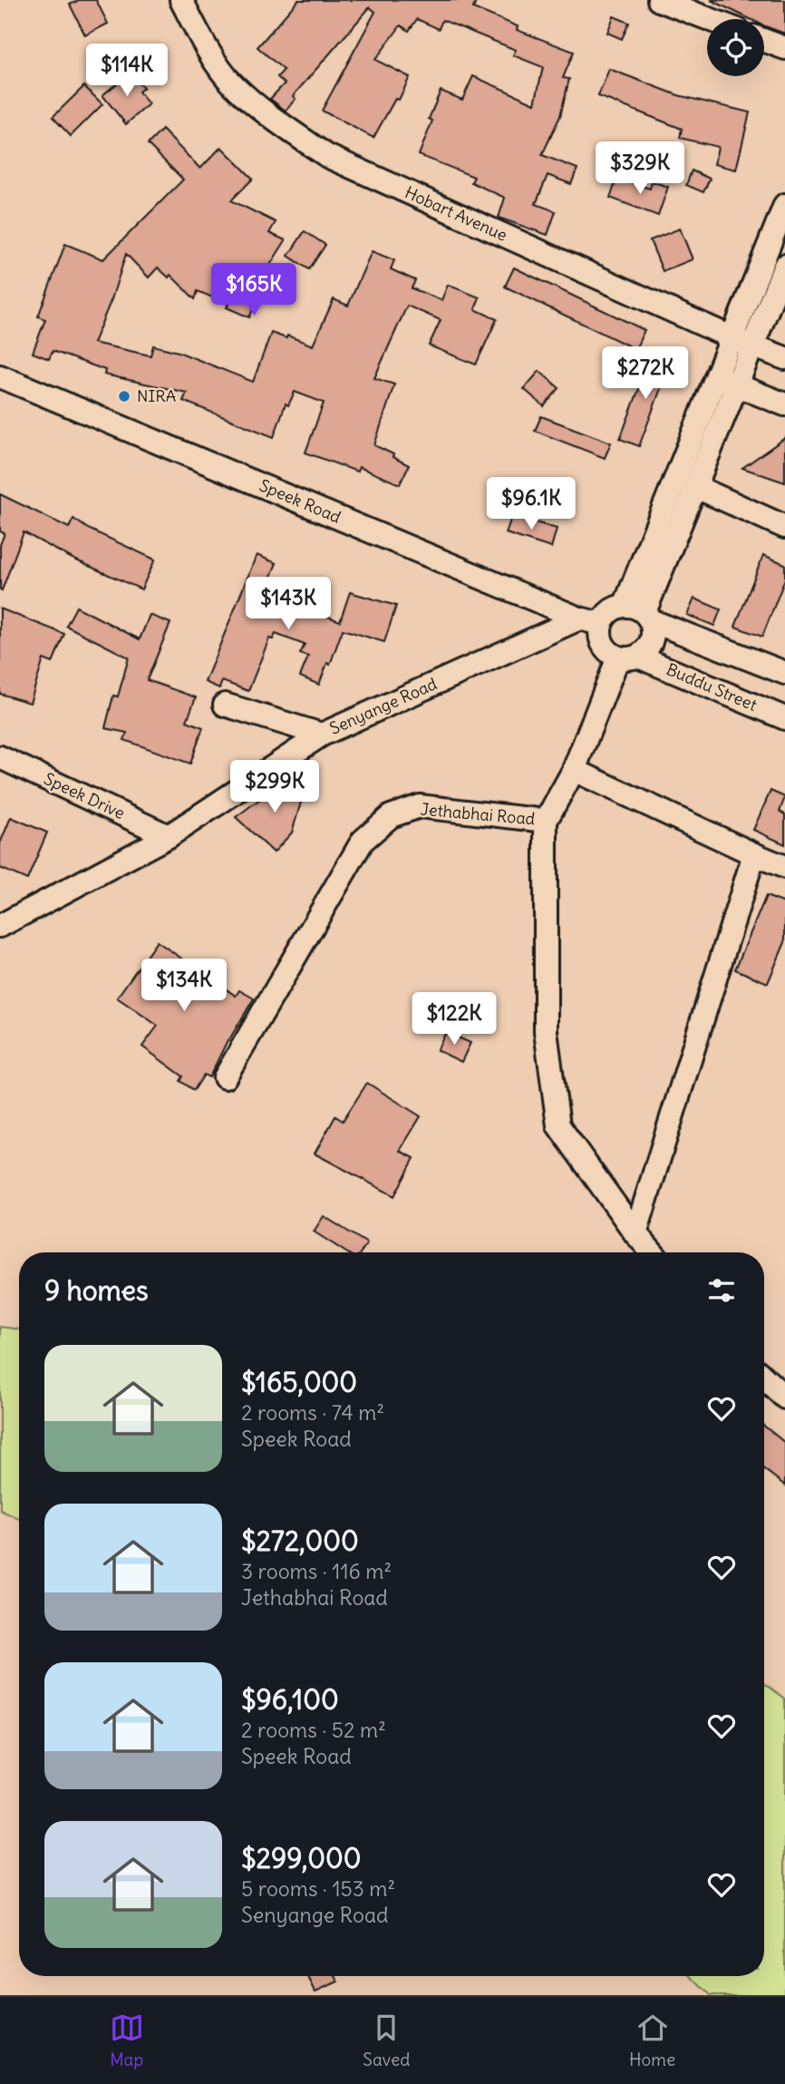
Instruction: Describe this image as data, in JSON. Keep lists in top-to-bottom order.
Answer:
{
  "streets": {
    "street": [
      "Hobart Avenue",
      "Speek Road",
      "Buddu Street",
      "Senyange Road",
      "Speek Drive",
      "Jethabhai Road"
    ]
  },
  "crossings": [
    ["Speek Road", "Buddu Street"],
    ["Speek Road", "Senyange Road"],
    ["Speek Road", "Jethabhai Road"],
    ["Buddu Street", "Jethabhai Road"],
    ["Senyange Road", "Speek Drive"]
  ],
  "places": ["NIRA"],
  "page": {
    "price": [
      "$114K",
      "$329K",
      "$165K",
      "$272K",
      "$96.1K",
      "$143K",
      "$299K",
      "$134K",
      "$122K"
    ],
    "heading": "9 homes",
    "list": [
      {
        "name": "$165,000",
        "note": "2 rooms · 74 m² · Speek Road"
      },
      {
        "name": "$272,000",
        "note": "3 rooms · 116 m² · Jethabhai Road"
      },
      {
        "name": "$96,100",
        "note": "2 rooms · 52 m² · Speek Road"
      },
      {
        "name": "$299,000",
        "note": "5 rooms · 153 m² · Senyange Road"
      }
    ],
    "tabs": ["Map", "Saved", "Home"]
  }
}
